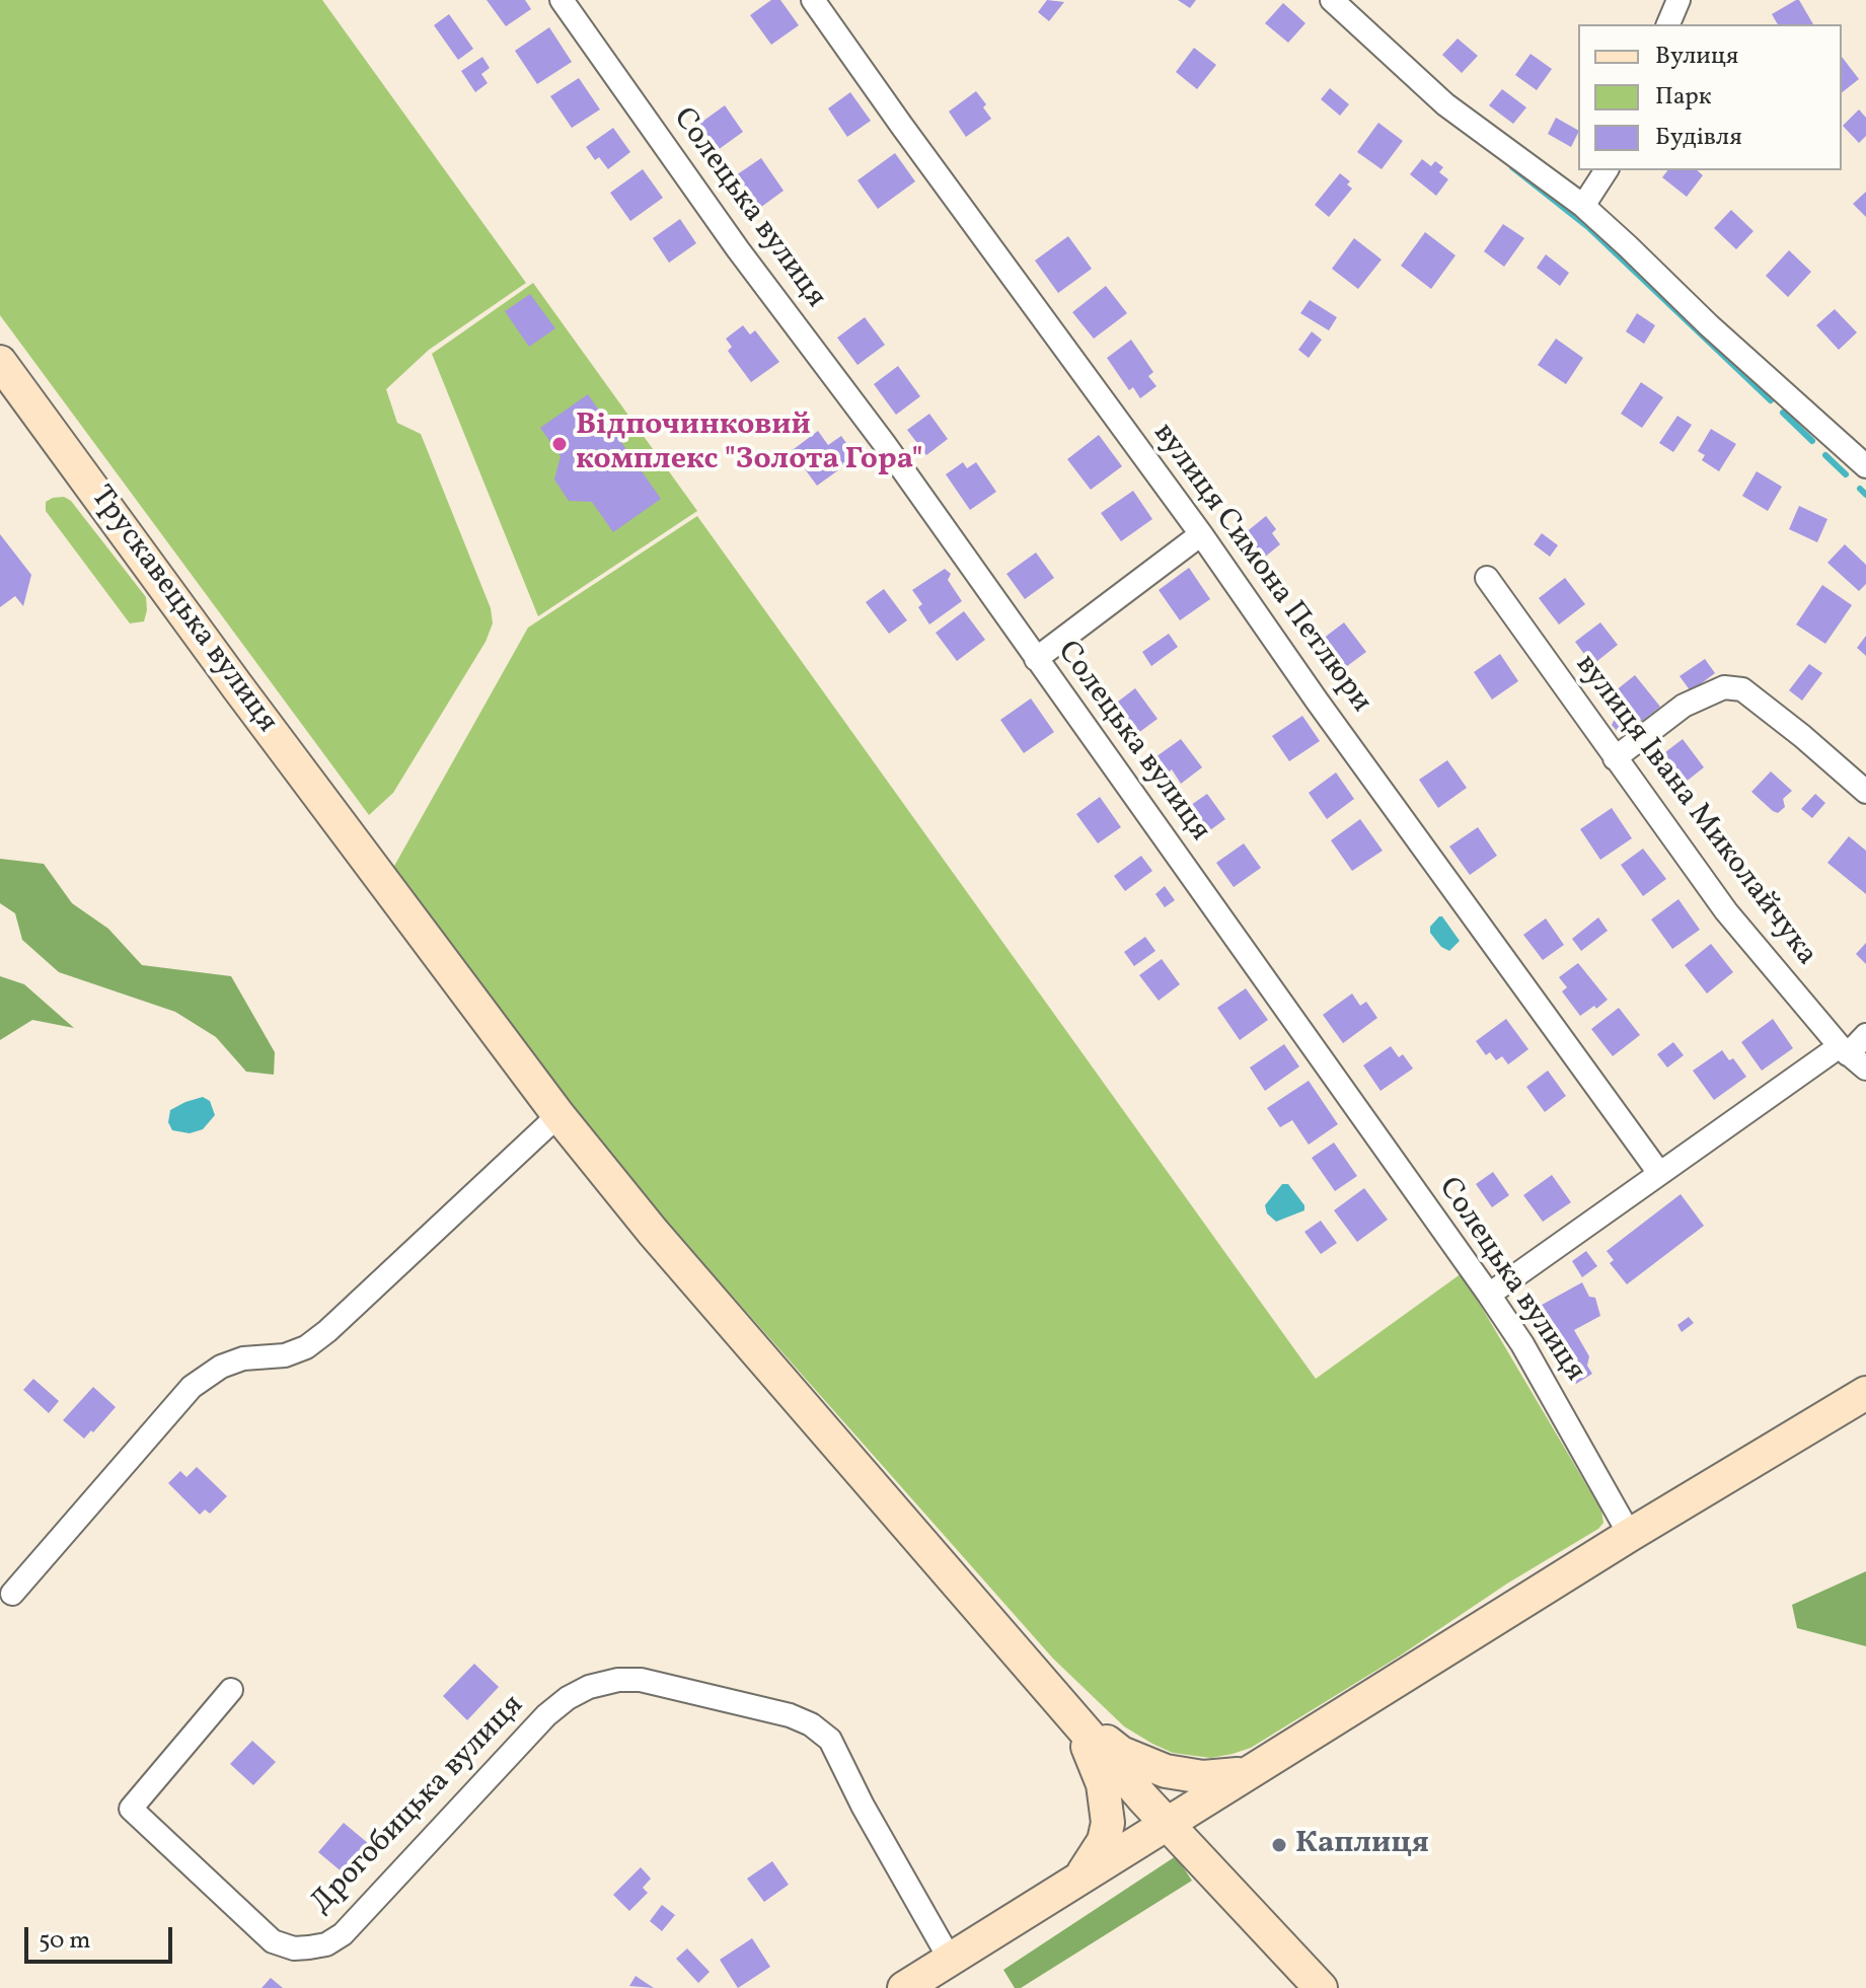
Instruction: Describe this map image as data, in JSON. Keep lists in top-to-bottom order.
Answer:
{
  "streets": {
    "main road": ["Трускавецька вулиця"],
    "street": [
      "Солецька вулиця",
      "вулиця Симона Петлюри",
      "вулиця Івана Миколайчука",
      "Дрогобицька вулиця"
    ]
  },
  "places": ["Відпочинковий комплекс \"Золота Гора\"", "Каплиця"],
  "legend": ["Вулиця", "Парк", "Будівля"],
  "scale_bar": "50 m"
}
